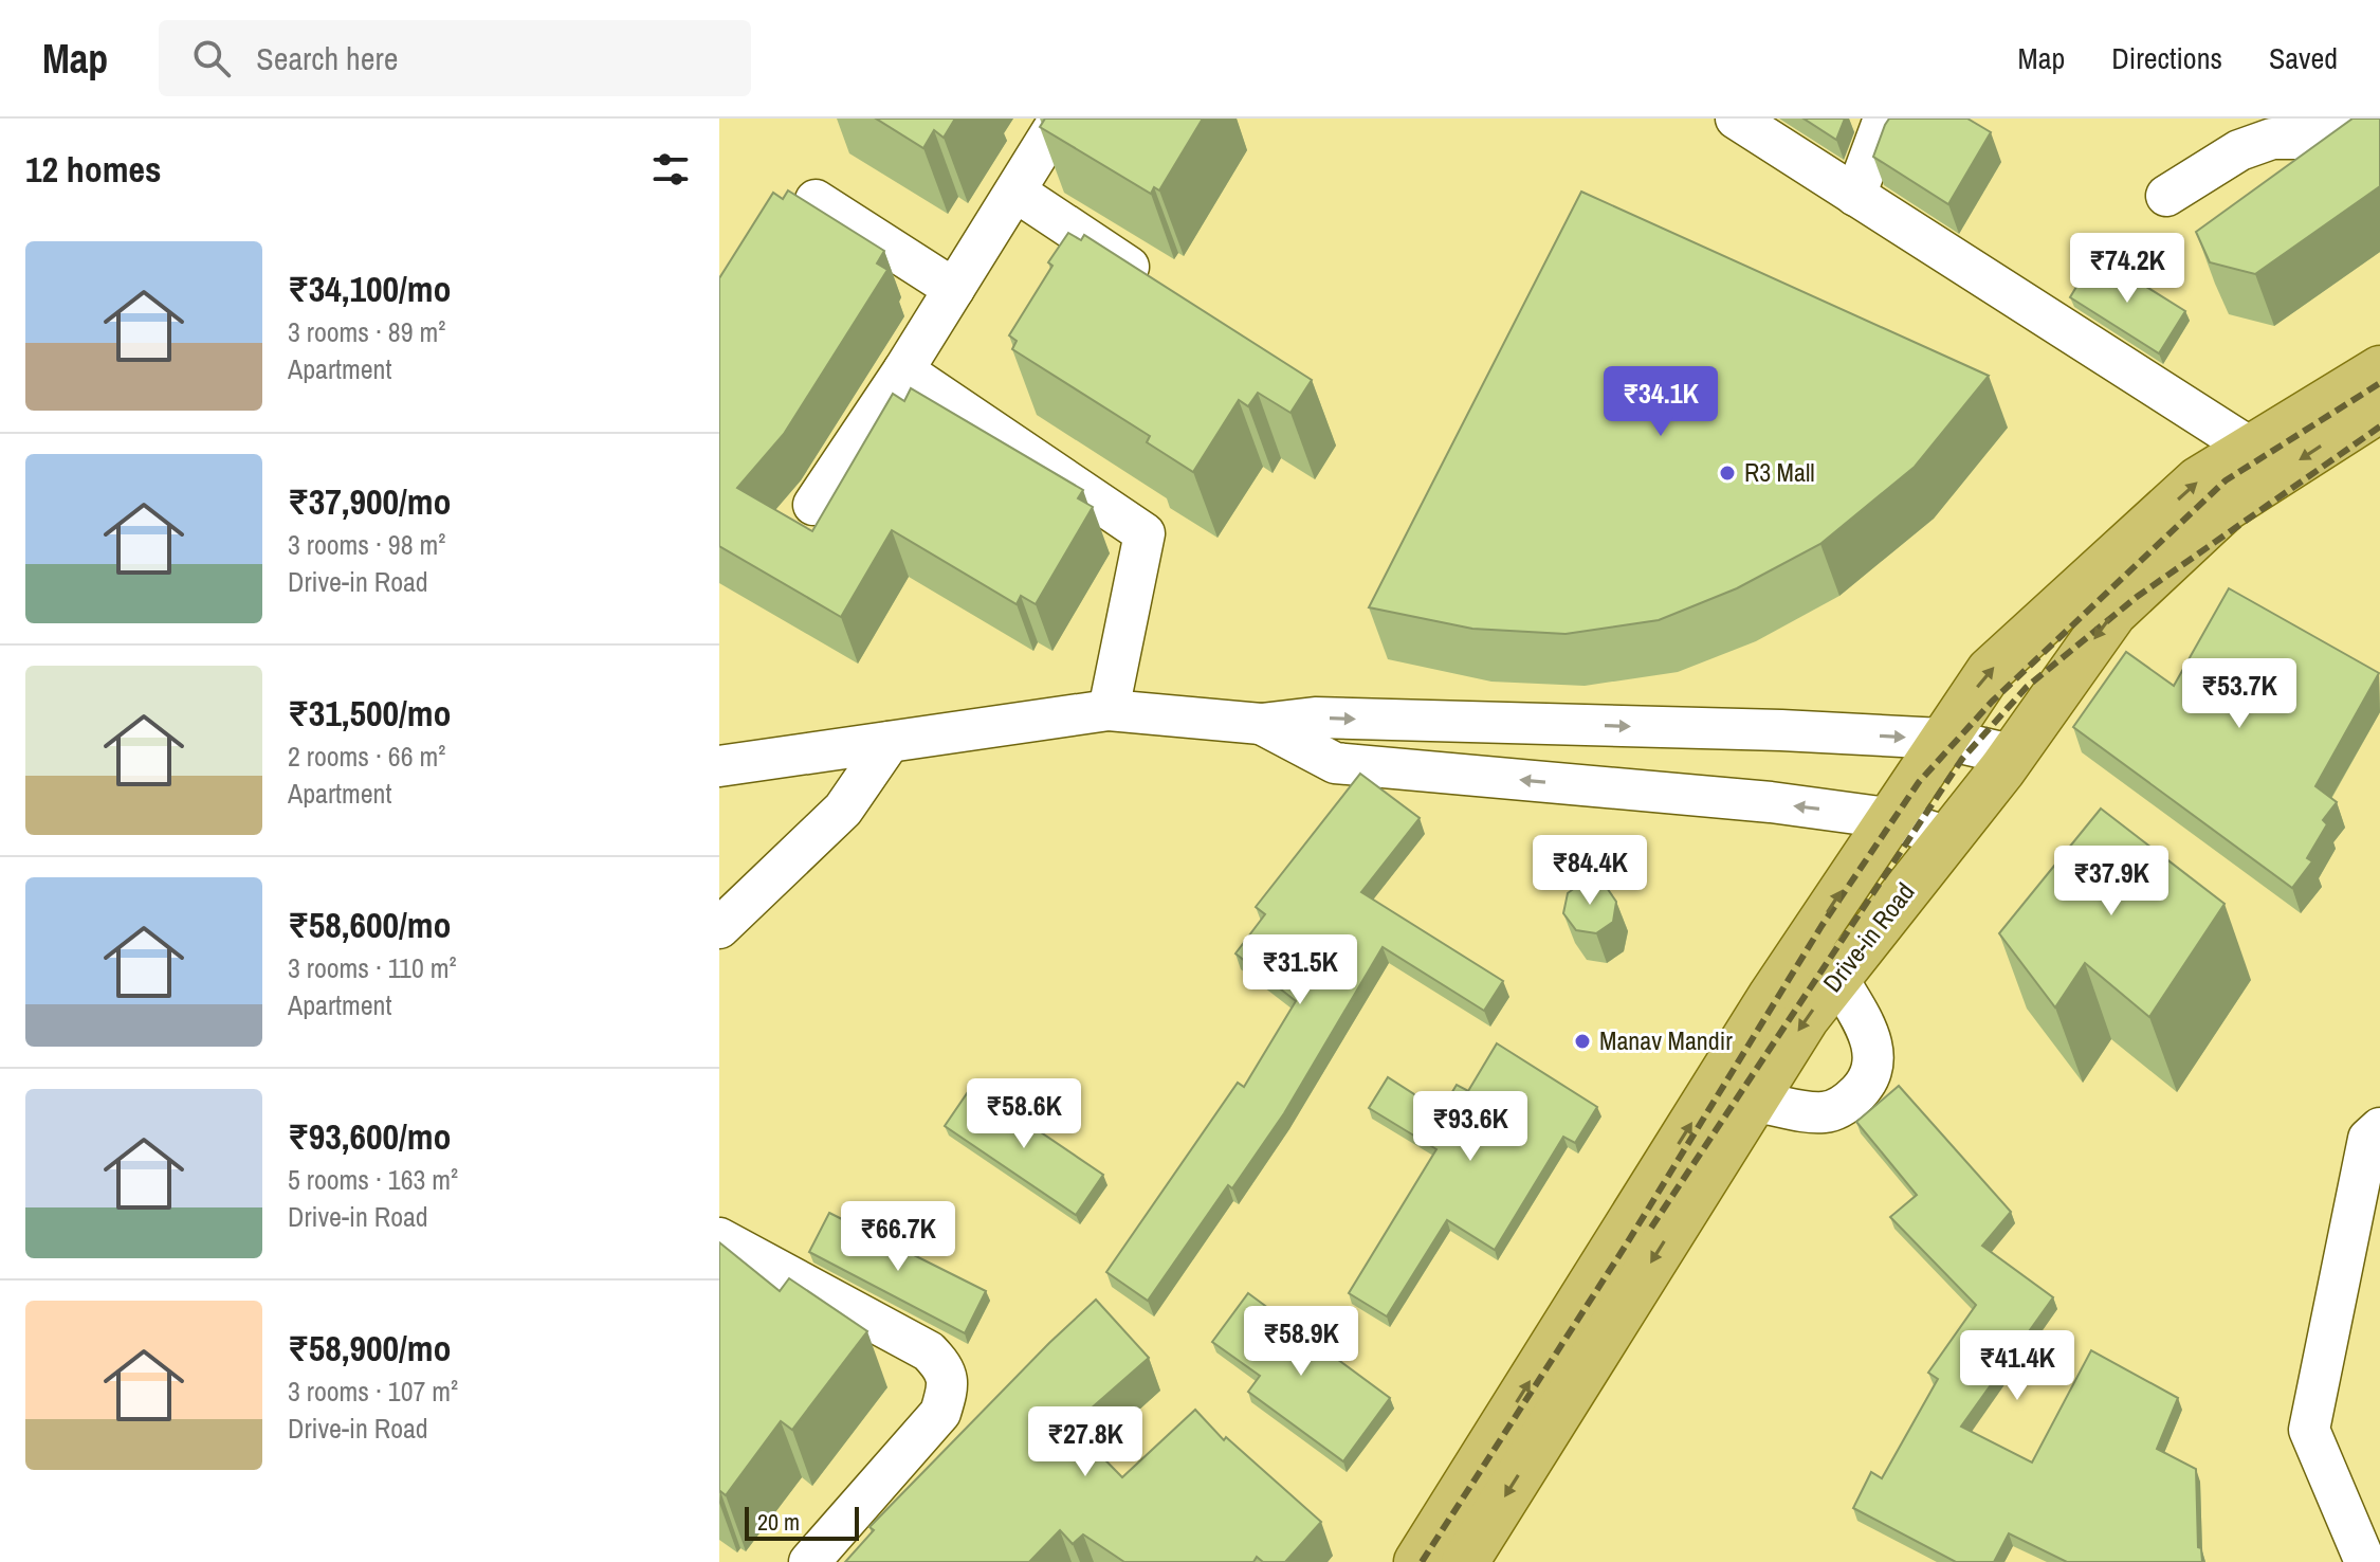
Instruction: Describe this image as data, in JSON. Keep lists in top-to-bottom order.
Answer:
{
  "streets": {
    "main road": ["Drive-in Road"]
  },
  "places": ["R3 Mall", "Manav Mandir"],
  "scale_bar": "20 m",
  "page": {
    "header": "Map",
    "search": "Search here",
    "nav": ["Map", "Directions", "Saved"],
    "heading": "12 homes",
    "list": [
      {
        "name": "₹34,100/mo",
        "note": "3 rooms · 89 m² · Apartment"
      },
      {
        "name": "₹37,900/mo",
        "note": "3 rooms · 98 m² · Drive-in Road"
      },
      {
        "name": "₹31,500/mo",
        "note": "2 rooms · 66 m² · Apartment"
      },
      {
        "name": "₹58,600/mo",
        "note": "3 rooms · 110 m² · Apartment"
      },
      {
        "name": "₹93,600/mo",
        "note": "5 rooms · 163 m² · Drive-in Road"
      },
      {
        "name": "₹58,900/mo",
        "note": "3 rooms · 107 m² · Drive-in Road"
      }
    ],
    "price": [
      "₹74.2K",
      "₹34.1K",
      "₹53.7K",
      "₹84.4K",
      "₹37.9K",
      "₹31.5K",
      "₹58.6K",
      "₹93.6K",
      "₹66.7K",
      "₹58.9K",
      "₹41.4K",
      "₹27.8K"
    ],
    "scale": "20 m"
  }
}
